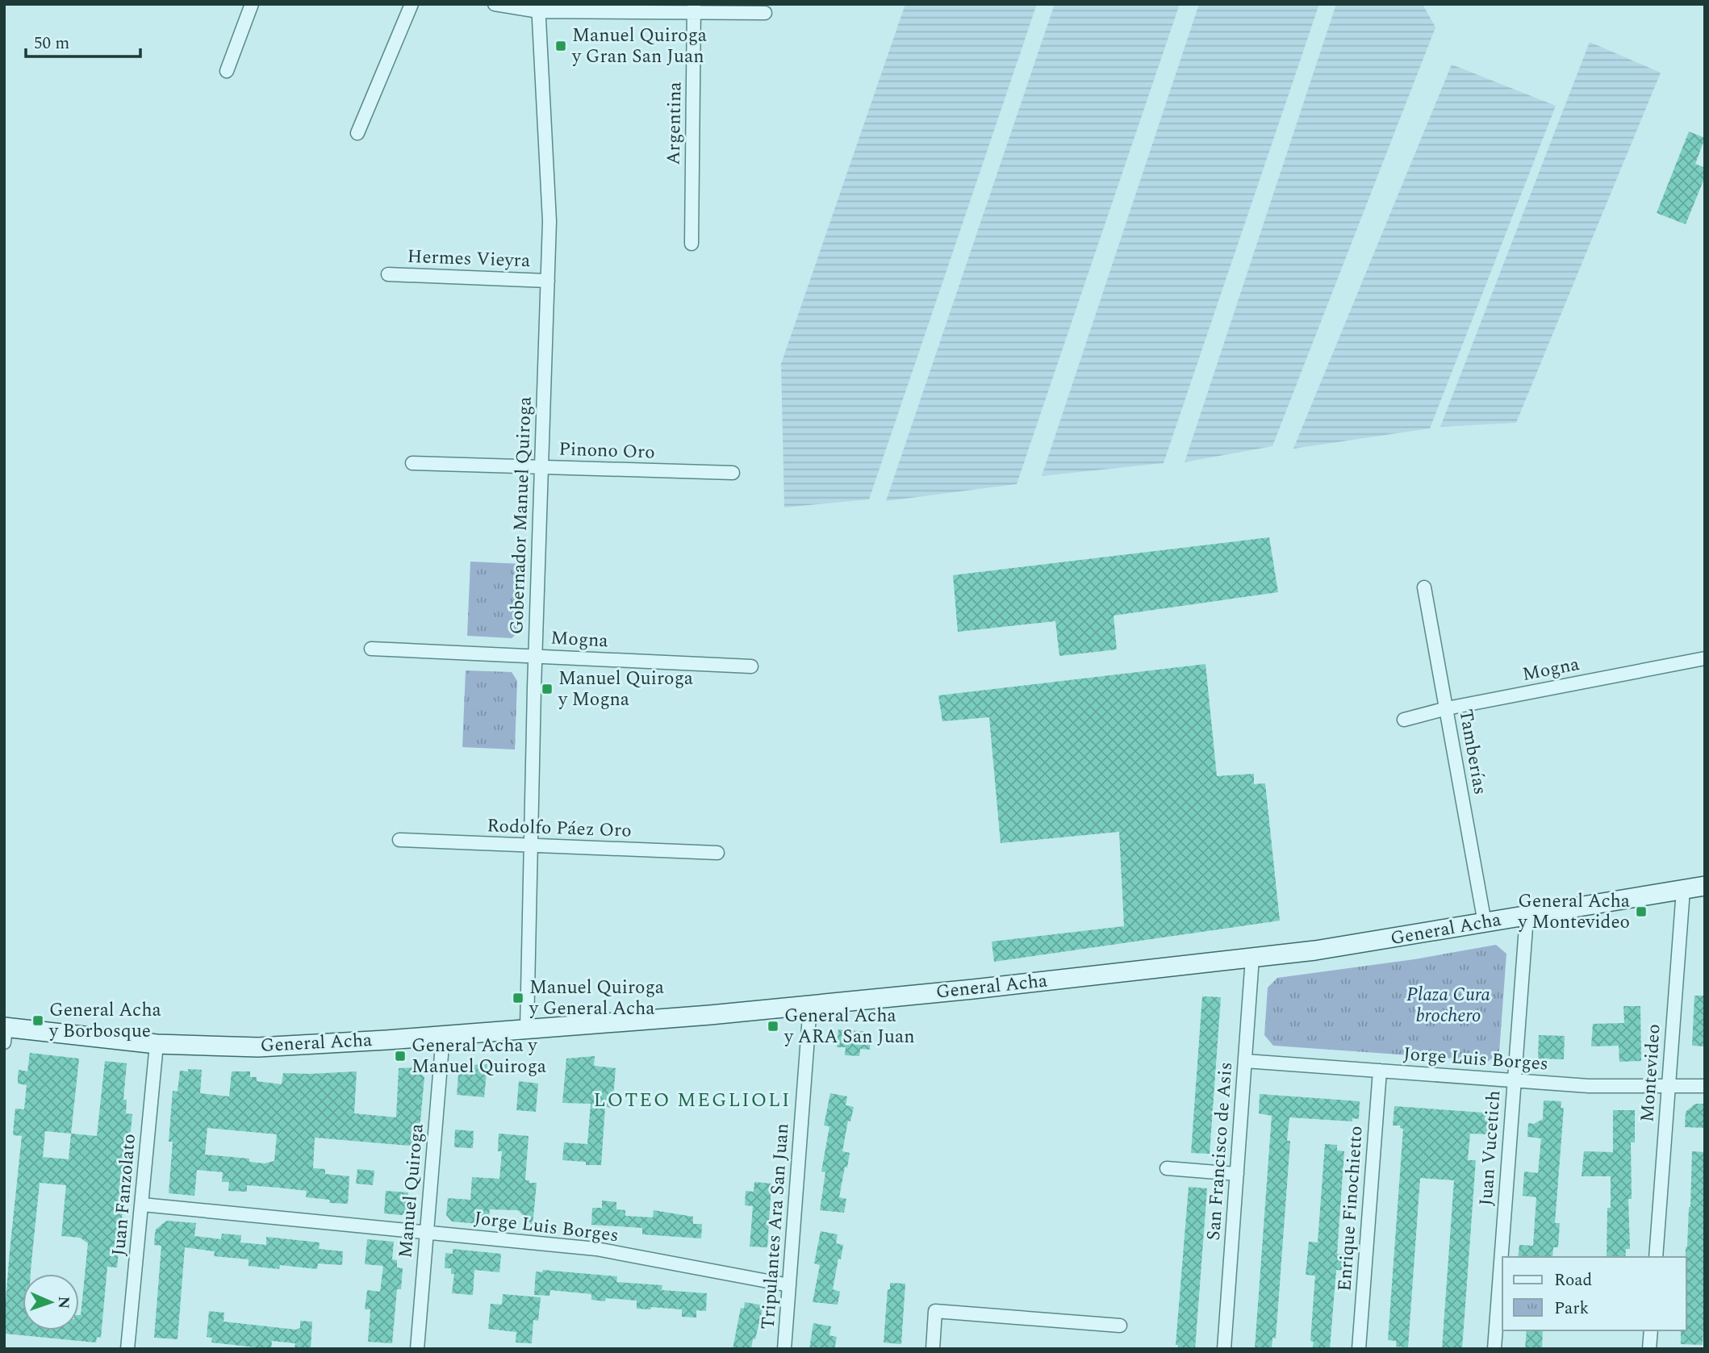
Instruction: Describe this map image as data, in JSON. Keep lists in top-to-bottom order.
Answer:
{
  "streets": {
    "main road": ["General Acha"],
    "street": [
      "Argentina",
      "Hermes Vieyra",
      "Pinono Oro",
      "Gobernador Manuel Quiroga",
      "Mogna",
      "Tamberías",
      "Rodolfo Páez Oro",
      "Jorge Luis Borges",
      "Montevideo",
      "Juan Vucetich",
      "San Francisco de Asis",
      "Manuel Quiroga",
      "Juan Fanzolato",
      "Enrique Finochietto",
      "Tripulantes Ara San Juan"
    ]
  },
  "crossings": [
    ["Hermes Vieyra", "Gobernador Manuel Quiroga"],
    ["Pinono Oro", "Gobernador Manuel Quiroga"],
    ["Gobernador Manuel Quiroga", "Mogna"],
    ["Gobernador Manuel Quiroga", "Rodolfo Páez Oro"],
    ["Gobernador Manuel Quiroga", "General Acha"],
    ["Mogna", "Tamberías"],
    ["Tamberías", "General Acha"],
    ["General Acha", "Montevideo"],
    ["General Acha", "Juan Vucetich"],
    ["General Acha", "San Francisco de Asis"],
    ["General Acha", "Manuel Quiroga"],
    ["General Acha", "Juan Fanzolato"],
    ["General Acha", "Tripulantes Ara San Juan"],
    ["Jorge Luis Borges", "Montevideo"],
    ["Jorge Luis Borges", "Juan Vucetich"],
    ["Jorge Luis Borges", "San Francisco de Asis"],
    ["Jorge Luis Borges", "Manuel Quiroga"],
    ["Jorge Luis Borges", "Juan Fanzolato"],
    ["Jorge Luis Borges", "Enrique Finochietto"],
    ["Jorge Luis Borges", "Tripulantes Ara San Juan"]
  ],
  "districts": ["LOTEO MEGLIOLI"],
  "parks": ["Plaza Cura brochero"],
  "places": {
    "transit": [
      "Manuel Quiroga y Gran San Juan",
      "Manuel Quiroga y Mogna",
      "General Acha y Montevideo",
      "Manuel Quiroga y General Acha",
      "General Acha y Borbosque",
      "General Acha y ARA San Juan",
      "General Acha y Manuel Quiroga"
    ]
  },
  "legend": ["Road", "Park"],
  "scale_bar": "50 m",
  "north": "right"
}
